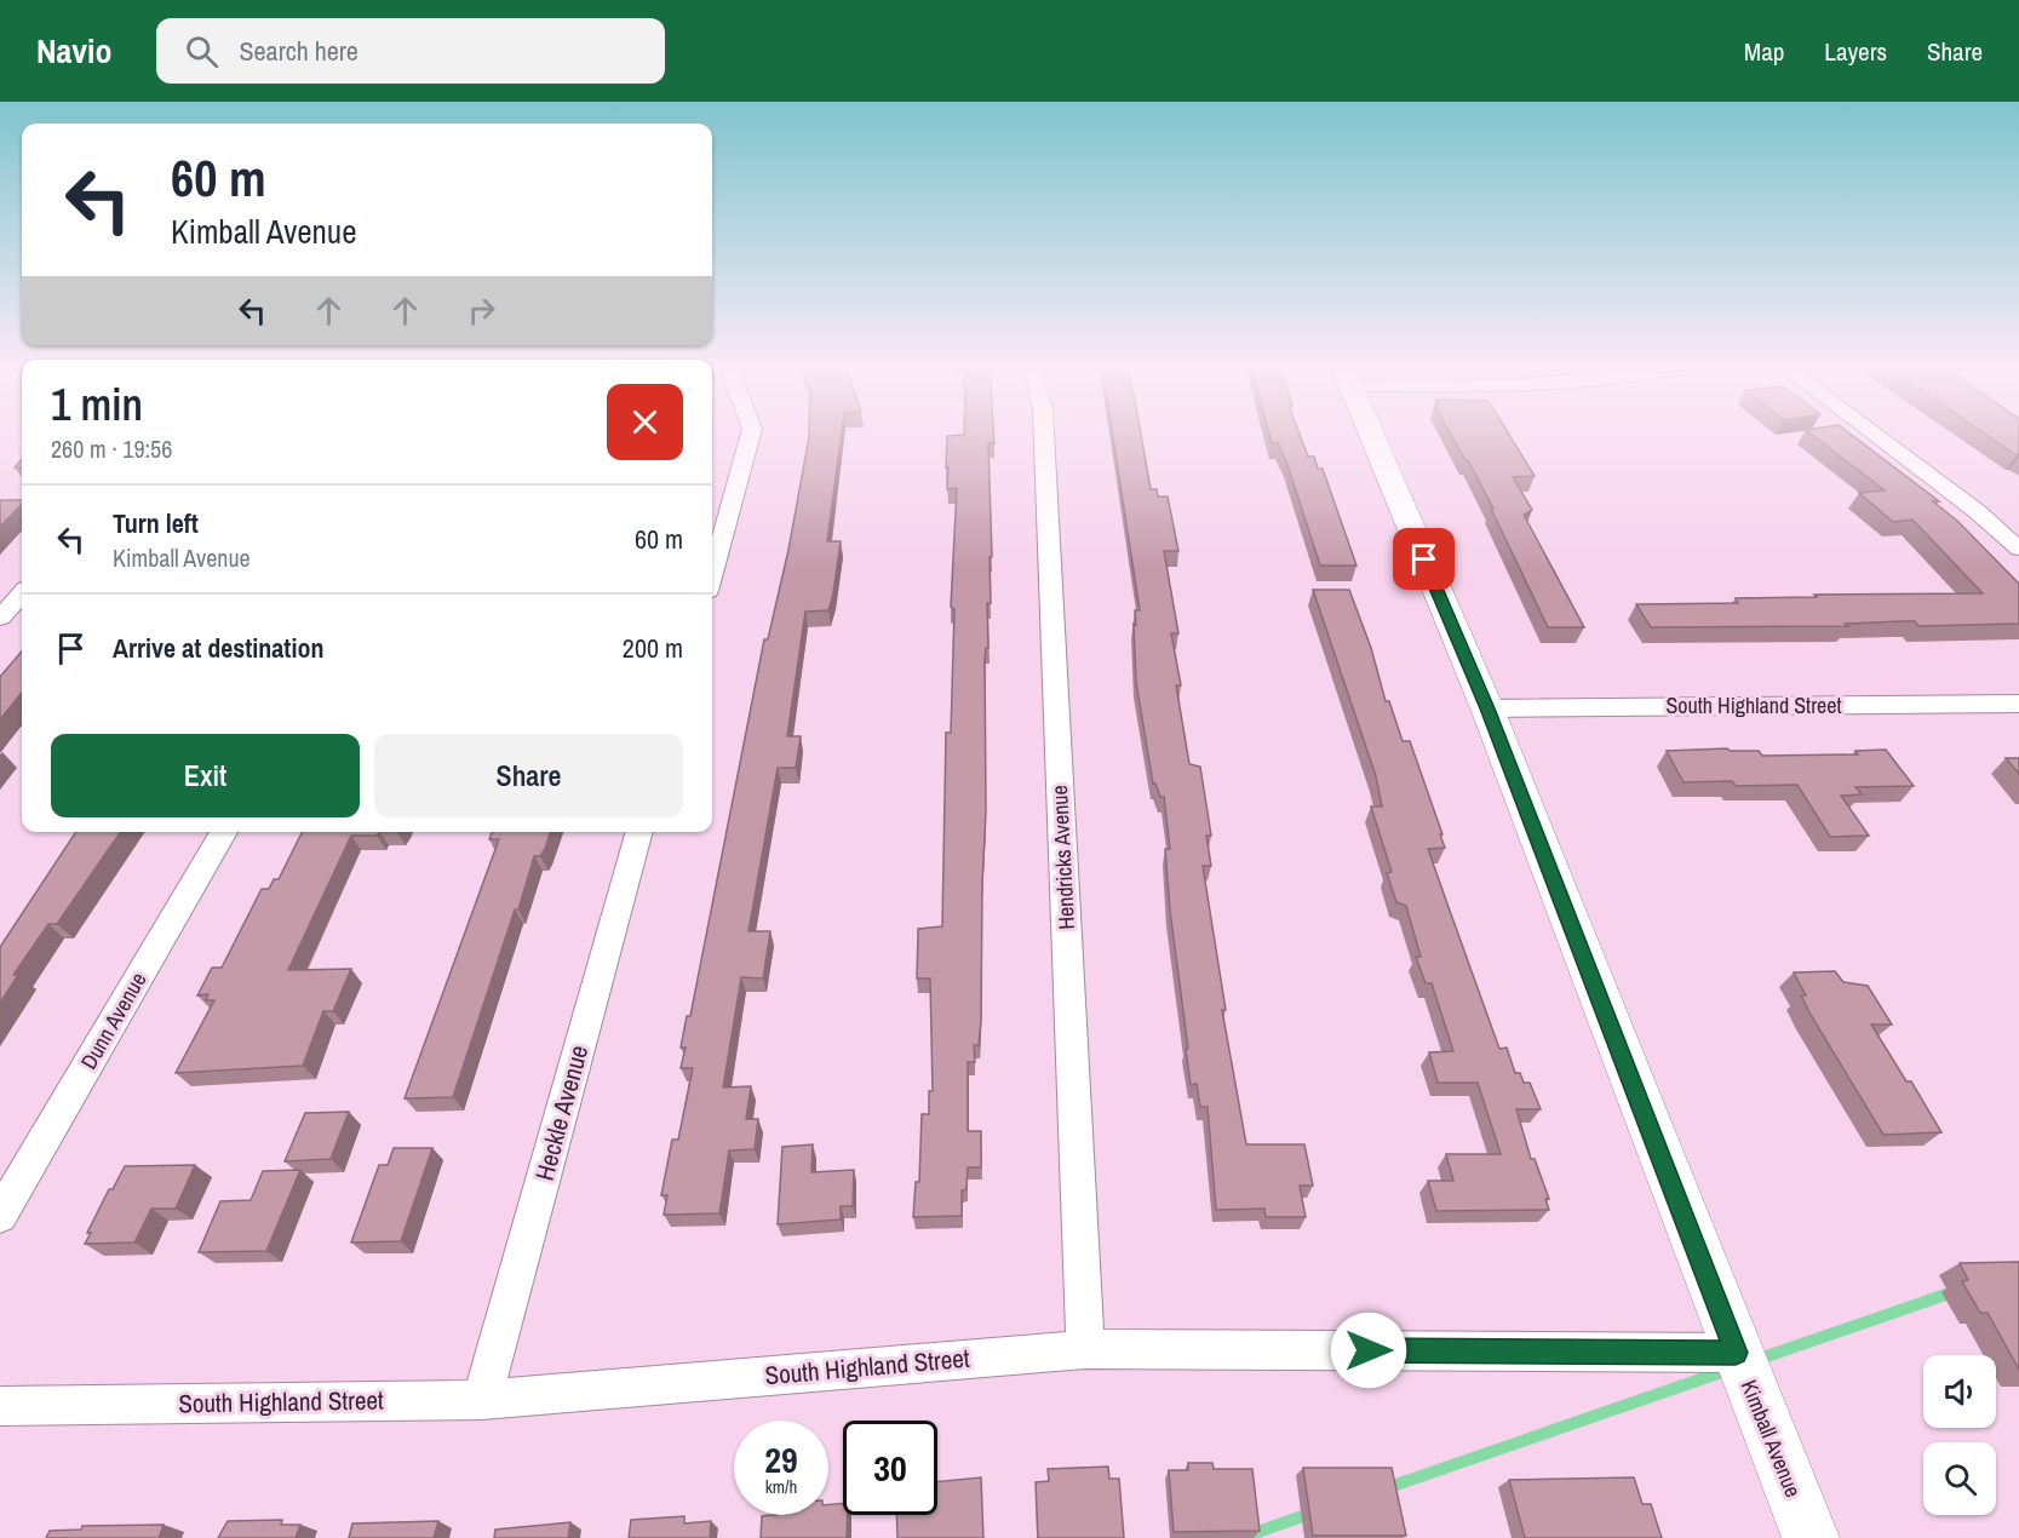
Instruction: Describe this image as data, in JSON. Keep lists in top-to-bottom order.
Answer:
{
  "streets": {
    "main road": ["Kimball Avenue"],
    "street": [
      "South Highland Street",
      "Hendricks Avenue",
      "Dunn Avenue",
      "Heckle Avenue"
    ]
  },
  "crossings": [
    ["South Highland Street", "Hendricks Avenue"],
    ["South Highland Street", "Heckle Avenue"],
    ["South Highland Street", "Kimball Avenue"]
  ],
  "page": {
    "header": "Navio",
    "search": "Search here",
    "nav": ["Map", "Layers", "Share"],
    "turn": ["60 m", "Kimball Avenue"],
    "heading": ["1 min", "260 m · 19:56"],
    "list": [
      {
        "name": "Turn left",
        "note": "Kimball Avenue",
        "value": "60 m"
      },
      {
        "name": "Arrive at destination",
        "value": "200 m"
      }
    ],
    "buttons": ["Exit", "Share"],
    "speed": "29 km/h",
    "limit": "30"
  }
}
